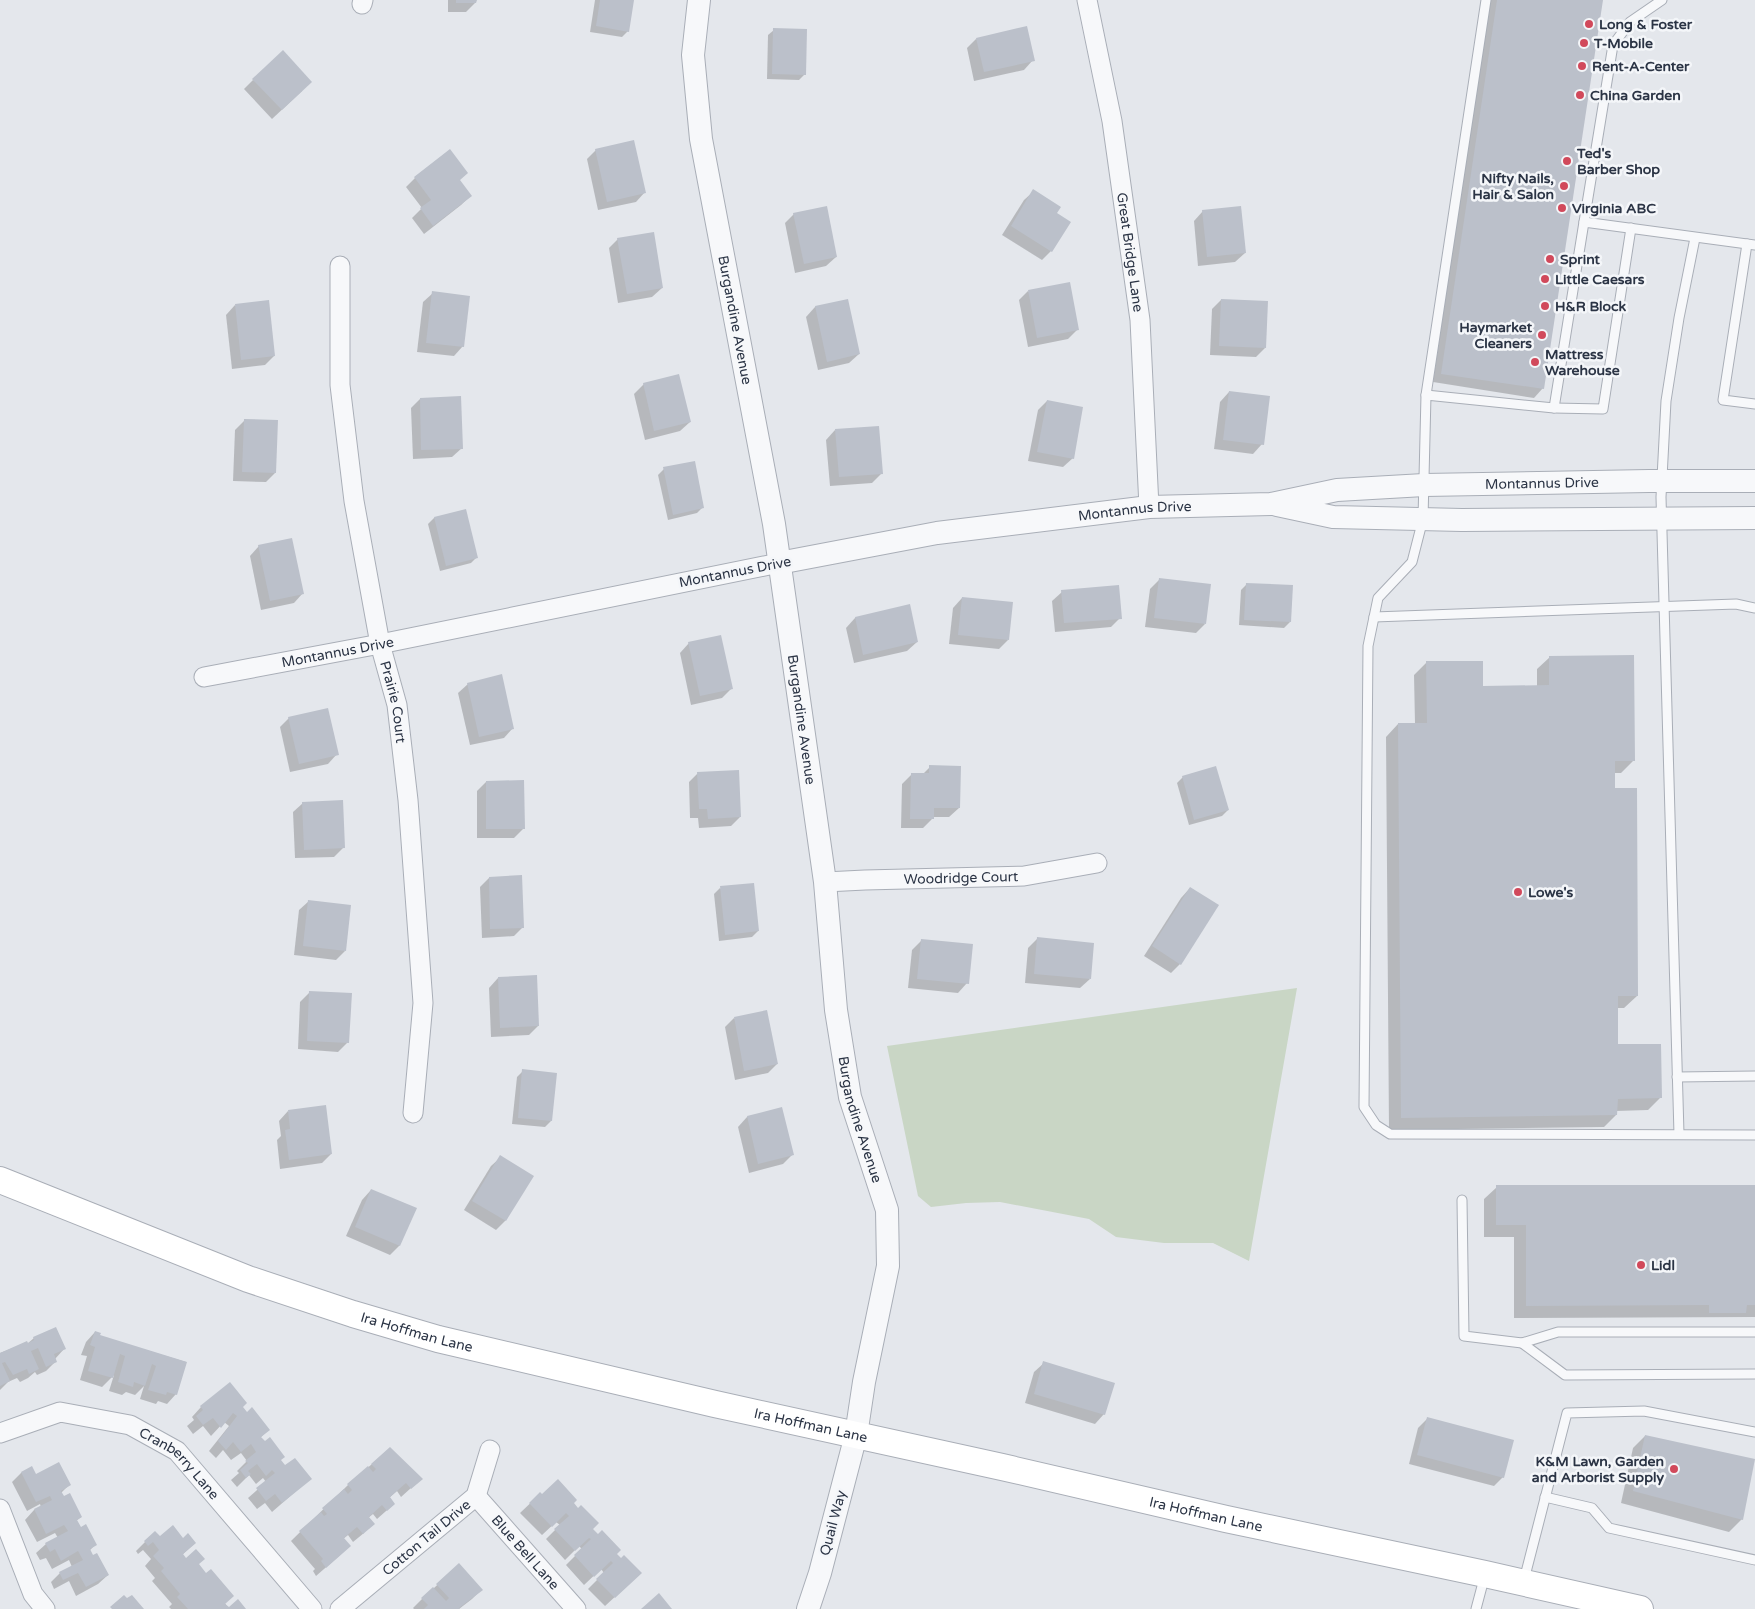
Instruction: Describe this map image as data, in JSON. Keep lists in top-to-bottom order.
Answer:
{
  "streets": {
    "main road": ["Ira Hoffman Lane"],
    "street": [
      "Great Bridge Lane",
      "Burgandine Avenue",
      "Montannus Drive",
      "Prairie Court",
      "Woodridge Court",
      "Cranberry Lane",
      "Quail Way",
      "Cotton Tail Drive",
      "Blue Bell Lane"
    ]
  },
  "crossings": [
    ["Great Bridge Lane", "Montannus Drive"],
    ["Burgandine Avenue", "Montannus Drive"],
    ["Burgandine Avenue", "Woodridge Court"],
    ["Burgandine Avenue", "Ira Hoffman Lane"],
    ["Burgandine Avenue", "Quail Way"],
    ["Montannus Drive", "Prairie Court"],
    ["Ira Hoffman Lane", "Quail Way"],
    ["Cotton Tail Drive", "Blue Bell Lane"]
  ],
  "places": [
    "Long & Foster",
    "T-Mobile",
    "Rent-A-Center",
    "China Garden",
    "Ted's Barber Shop",
    "Nifty Nails, Hair & Salon",
    "Virginia ABC",
    "Sprint",
    "Little Caesars",
    "H&R Block",
    "Haymarket Cleaners",
    "Mattress Warehouse",
    "Lowe's",
    "Lidl",
    "K&M Lawn, Garden and Arborist Supply"
  ]
}
